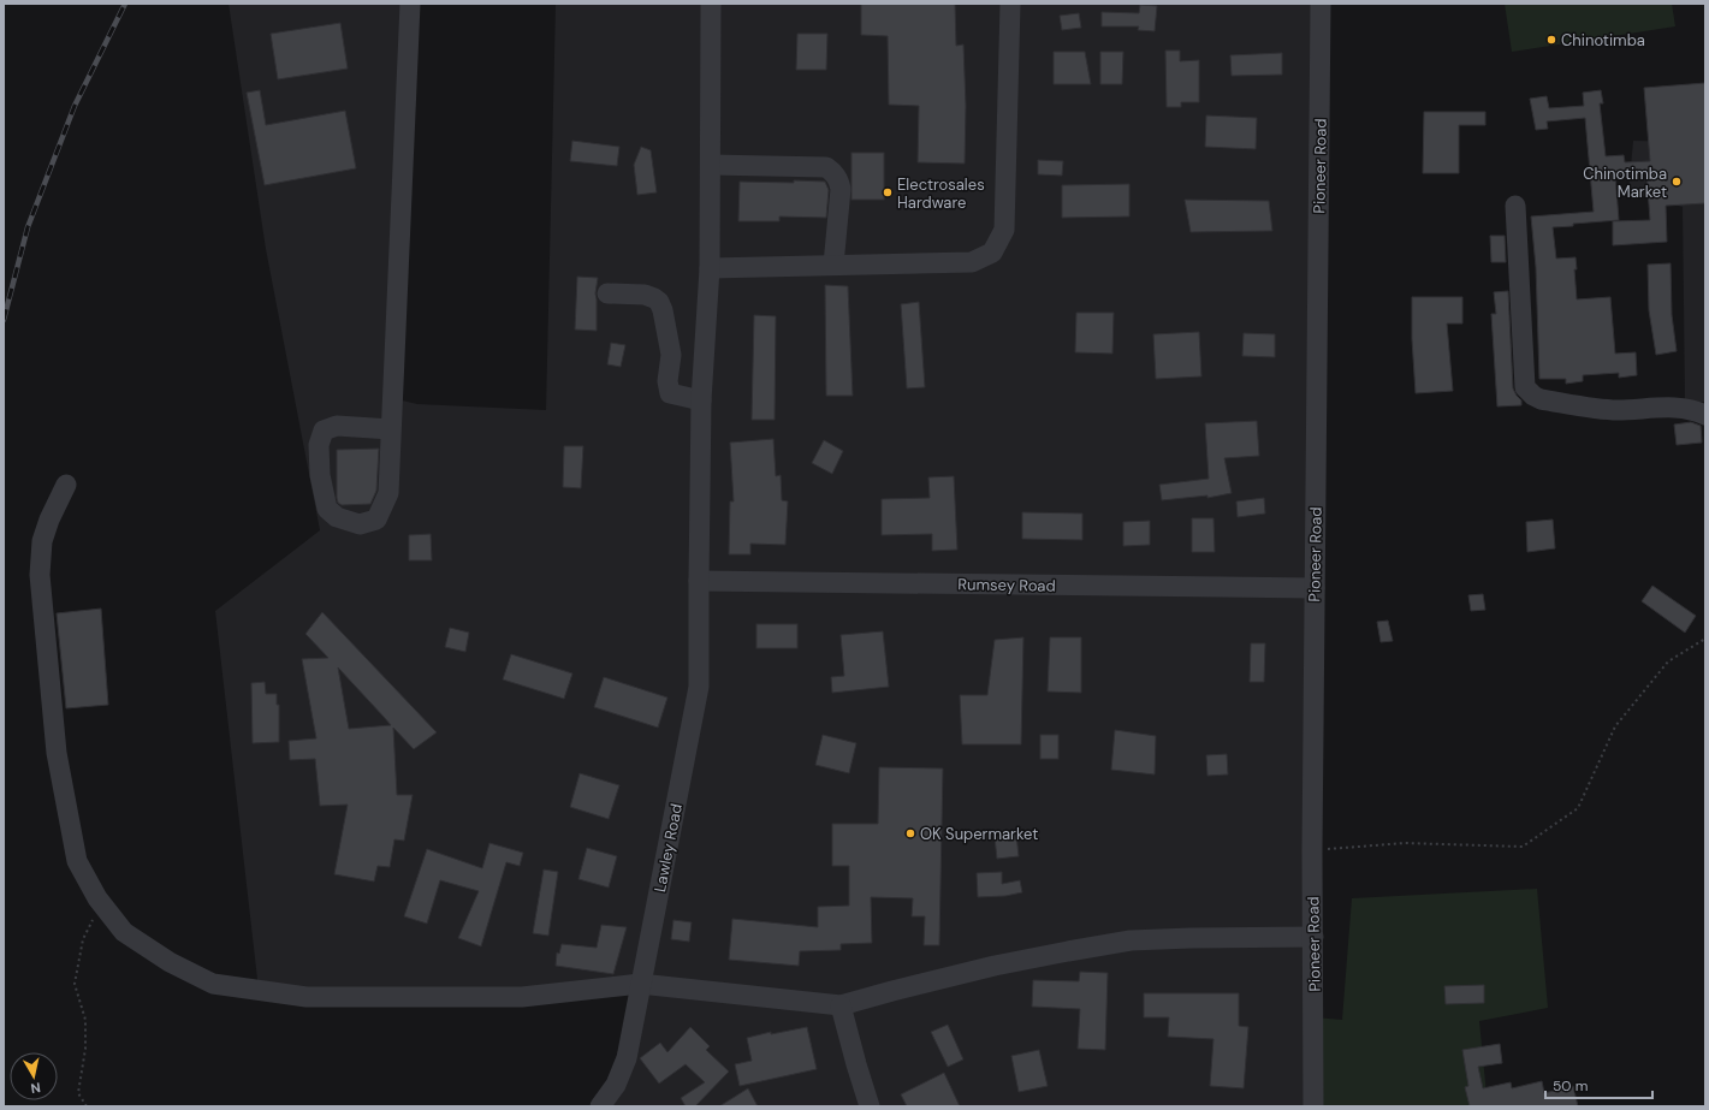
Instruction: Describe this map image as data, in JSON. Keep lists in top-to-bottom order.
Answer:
{
  "streets": {
    "street": ["Pioneer Road", "Rumsey Road", "Lawley Road"]
  },
  "crossings": [
    ["Pioneer Road", "Rumsey Road"],
    ["Rumsey Road", "Lawley Road"]
  ],
  "places": [
    "Chinotimba",
    "Chinotimba Market",
    "Electrosales Hardware",
    "OK Supermarket"
  ],
  "scale_bar": "50 m",
  "north": "bottom"
}
